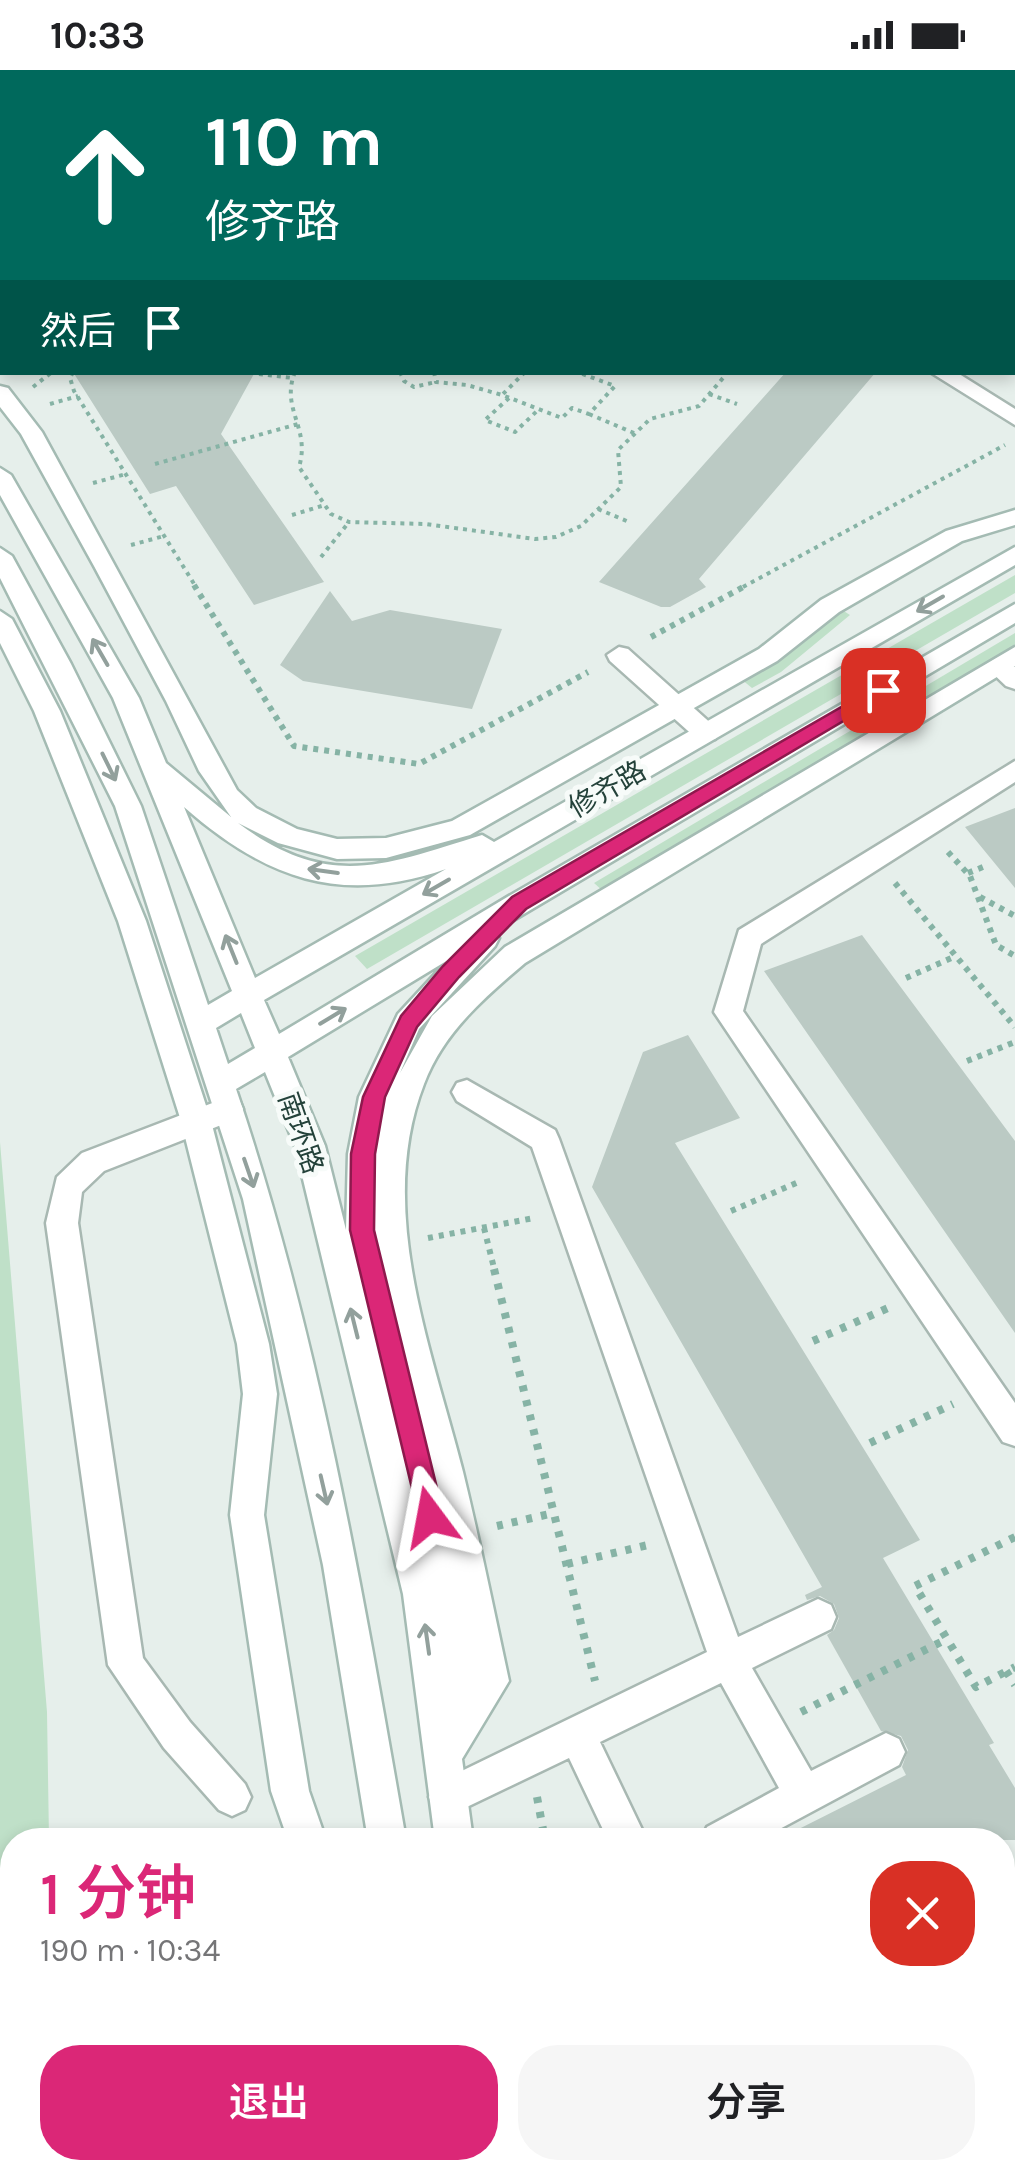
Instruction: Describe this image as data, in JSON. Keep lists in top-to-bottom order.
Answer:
{
  "streets": {
    "street": ["修齐路", "南环路"]
  },
  "crossings": [
    ["修齐路", "南环路"]
  ],
  "page": {
    "status": "10:33",
    "turn": ["110 m", "修齐路"],
    "then": "然后",
    "heading": ["1 分钟", "190 m · 10:34"],
    "buttons": ["退出", "分享"]
  }
}
